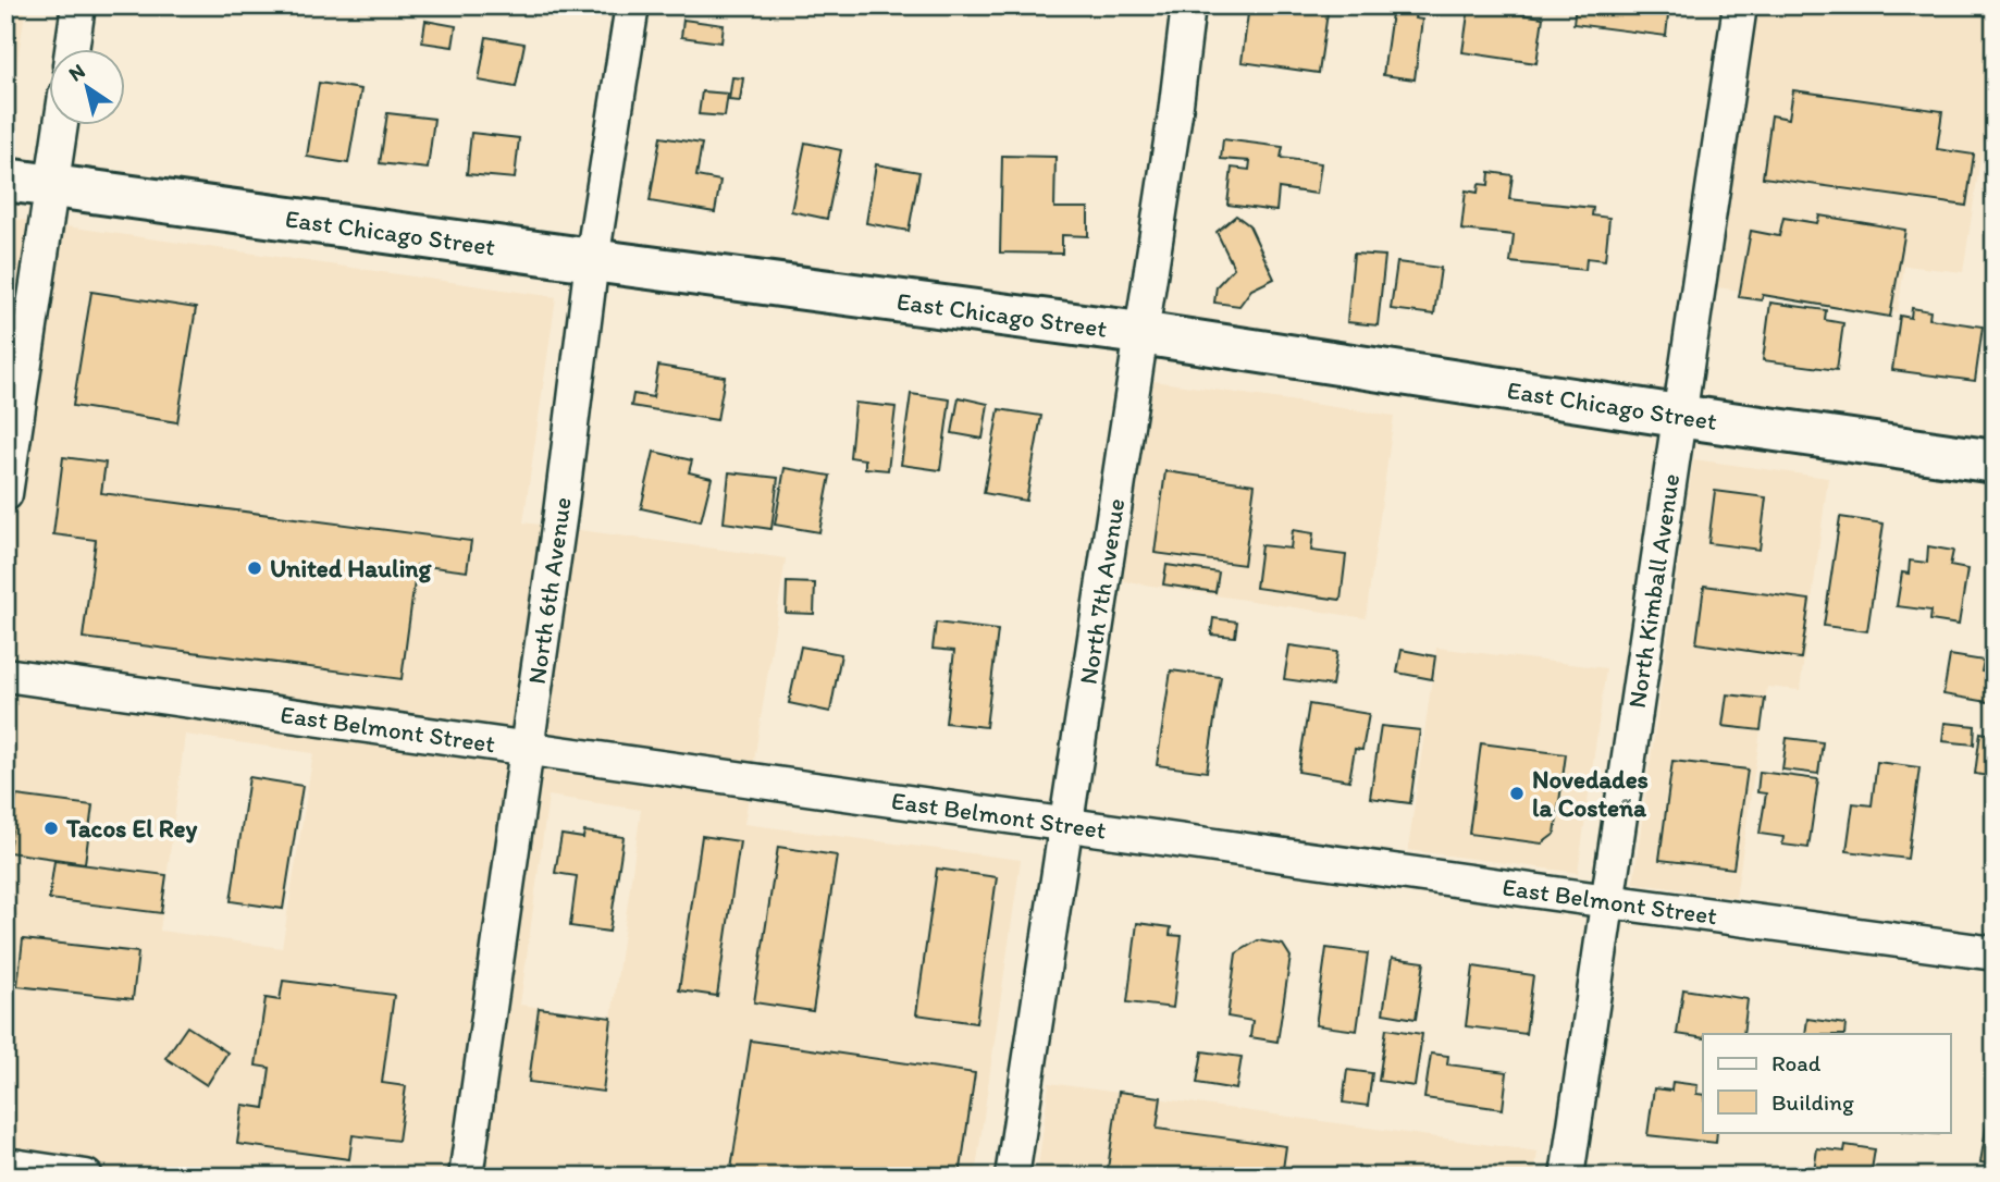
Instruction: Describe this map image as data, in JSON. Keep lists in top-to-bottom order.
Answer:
{
  "streets": {
    "street": [
      "East Chicago Street",
      "North 6th Avenue",
      "North 7th Avenue",
      "North Kimball Avenue",
      "East Belmont Street"
    ]
  },
  "crossings": [
    ["East Chicago Street", "North 6th Avenue"],
    ["East Chicago Street", "North 7th Avenue"],
    ["East Chicago Street", "North Kimball Avenue"],
    ["North 6th Avenue", "East Belmont Street"],
    ["North 7th Avenue", "East Belmont Street"],
    ["North Kimball Avenue", "East Belmont Street"]
  ],
  "places": ["United Hauling", "Novedades la Costeña", "Tacos El Rey"],
  "legend": ["Road", "Building"],
  "north": "top left"
}
